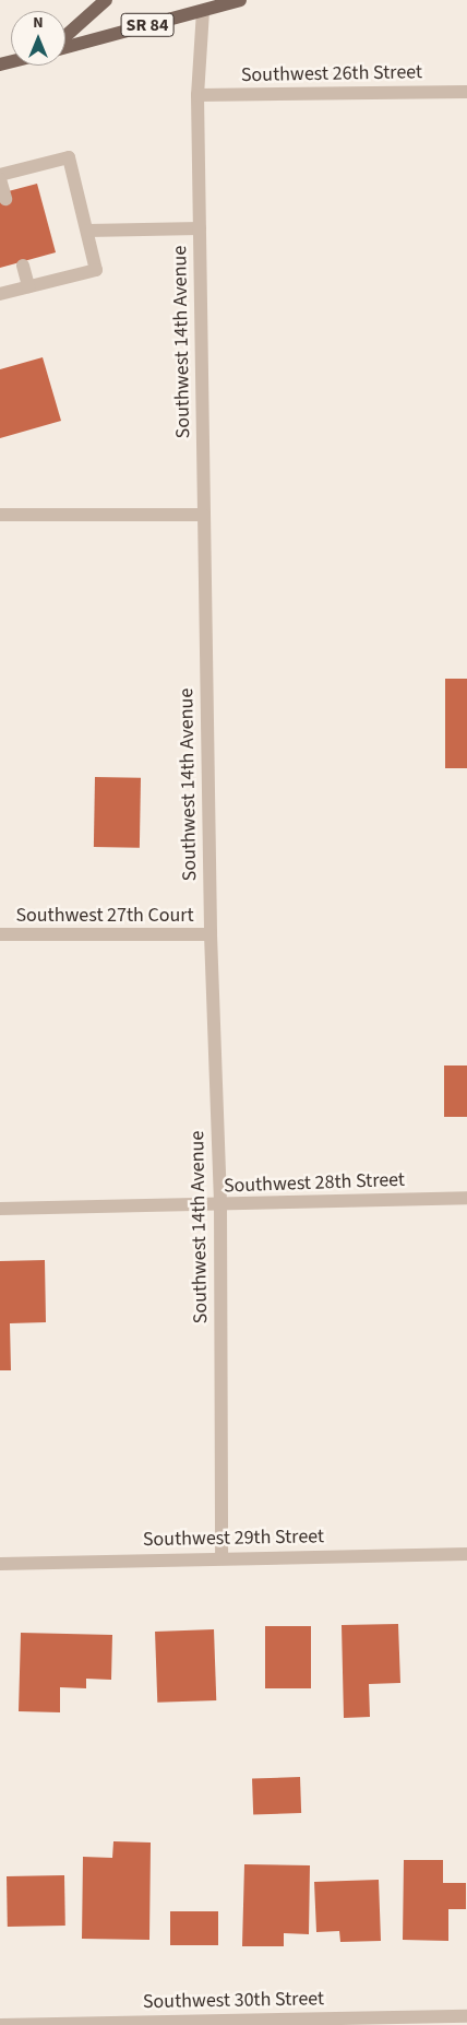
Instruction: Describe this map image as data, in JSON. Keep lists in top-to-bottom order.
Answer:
{
  "streets": {
    "main road": ["SR 84"],
    "street": [
      "Southwest 26th Street",
      "Southwest 14th Avenue",
      "Southwest 27th Court",
      "Southwest 28th Street",
      "Southwest 29th Street",
      "Southwest 30th Street"
    ]
  },
  "crossings": [
    ["SR 84", "Southwest 14th Avenue"],
    ["Southwest 26th Street", "Southwest 14th Avenue"],
    ["Southwest 14th Avenue", "Southwest 27th Court"],
    ["Southwest 14th Avenue", "Southwest 28th Street"],
    ["Southwest 14th Avenue", "Southwest 29th Street"]
  ],
  "north": "top"
}
